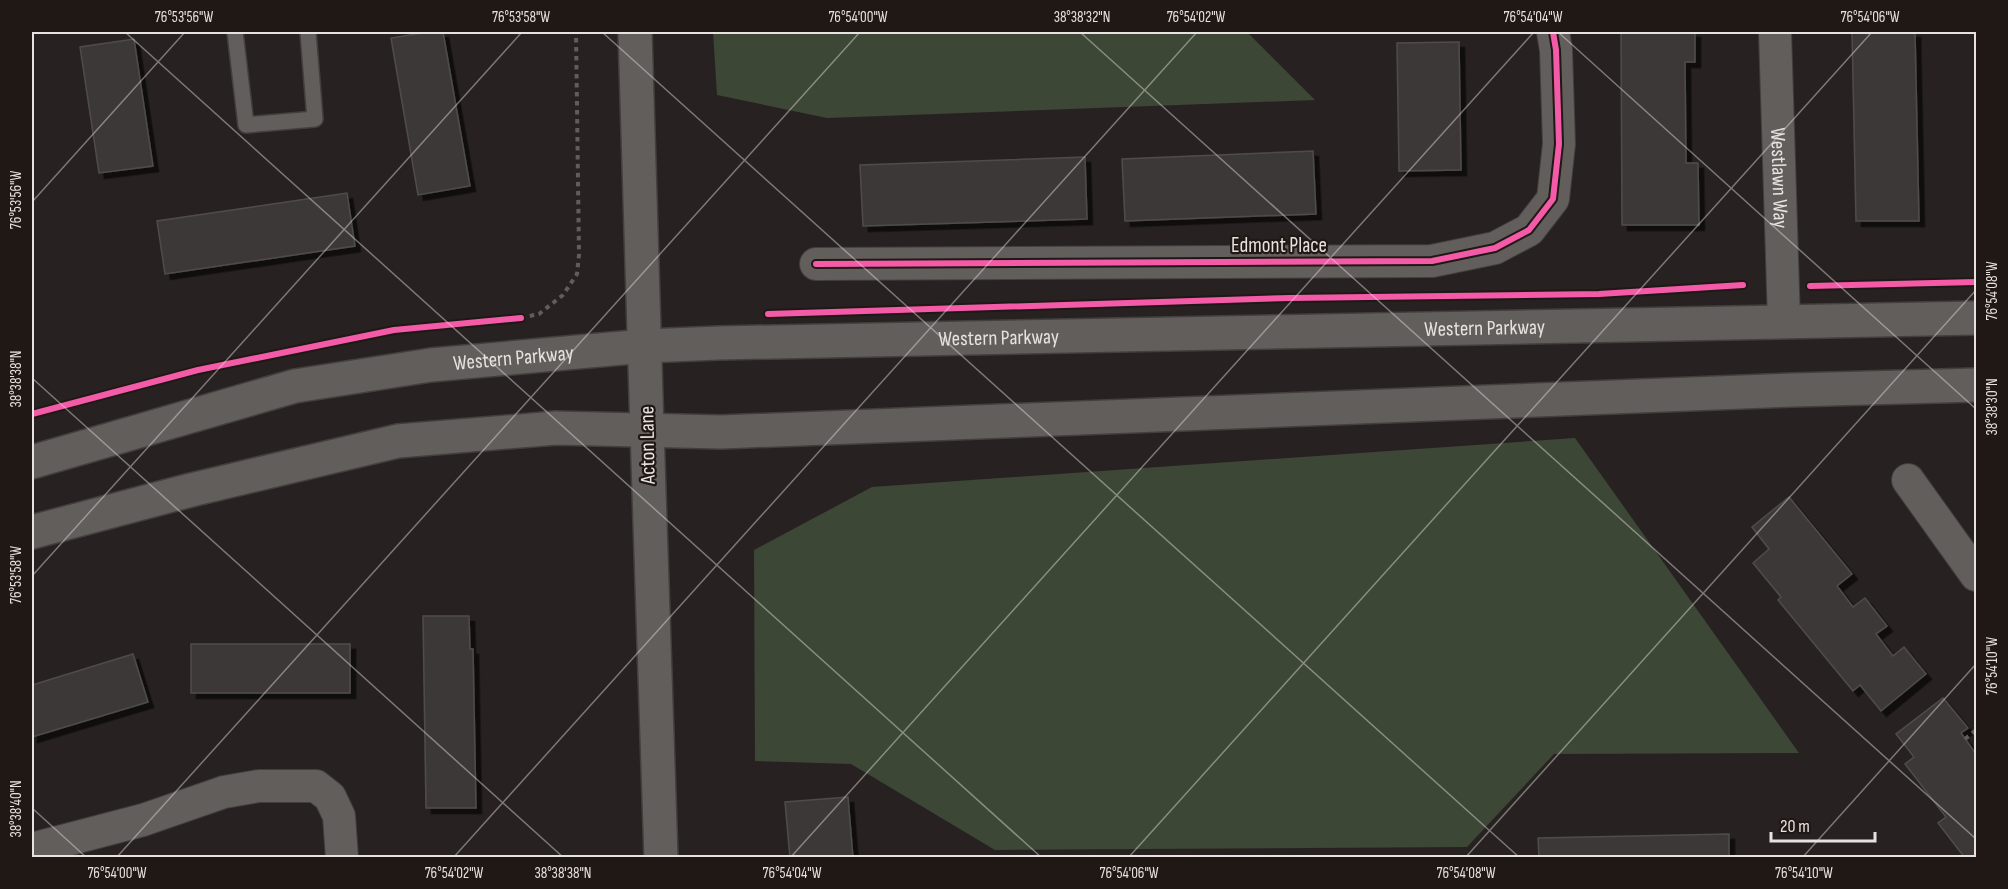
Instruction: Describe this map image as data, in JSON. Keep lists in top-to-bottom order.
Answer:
{
  "streets": {
    "main road": ["Western Parkway", "Acton Lane"],
    "street": ["Westlawn Way", "Edmont Place"]
  },
  "crossings": [
    ["Westlawn Way", "Western Parkway"],
    ["Western Parkway", "Acton Lane"]
  ],
  "scale_bar": "20 m",
  "coordinates": [
    "76°53'56\"W",
    "76°53'58\"W",
    "76°54'00\"W",
    "38°38'32\"N",
    "76°54'02\"W",
    "76°54'04\"W",
    "76°54'06\"W",
    "76°54'08\"W",
    "38°38'38\"N",
    "38°38'30\"N",
    "76°54'10\"W",
    "38°38'40\"N"
  ]
}
